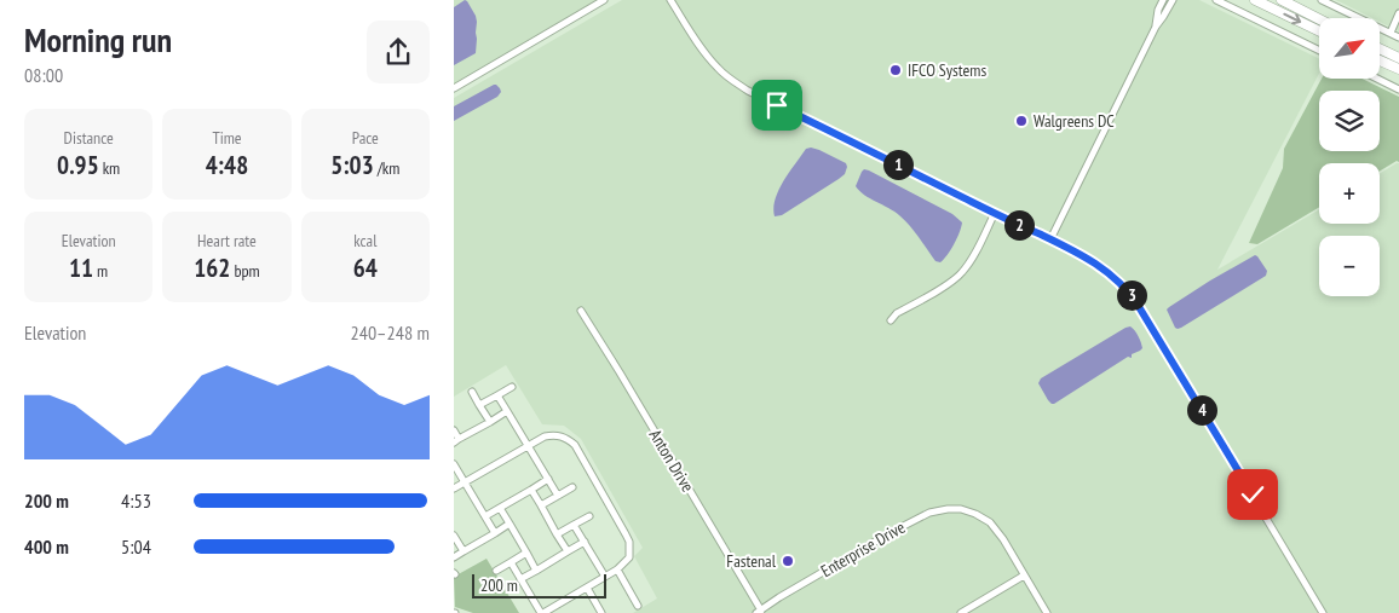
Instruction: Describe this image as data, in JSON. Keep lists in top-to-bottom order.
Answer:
{
  "streets": {
    "street": ["Anton Drive", "Enterprise Drive"]
  },
  "crossings": [
    ["Anton Drive", "Enterprise Drive"]
  ],
  "places": ["IFCO Systems", "Walgreens DC", "Fastenal"],
  "scale_bar": "200 m",
  "north": "top right",
  "page": {
    "heading": ["Morning run", "08:00"],
    "map_buttons": ["+", "−"],
    "stats": [
      ["Distance", "0.95 km"],
      ["Time", "4:48"],
      ["Pace", "5:03 /km"],
      ["Elevation", "11 m"],
      ["Heart rate", "162 bpm"],
      ["kcal", "64"]
    ],
    "pins": [
      "1",
      "2",
      "3",
      "4"
    ],
    "chart": ["Elevation", "240–248 m"],
    "list": [
      {
        "name": "200 m",
        "note": "4:53"
      },
      {
        "name": "400 m",
        "note": "5:04"
      }
    ],
    "scale": "200 m"
  }
}
